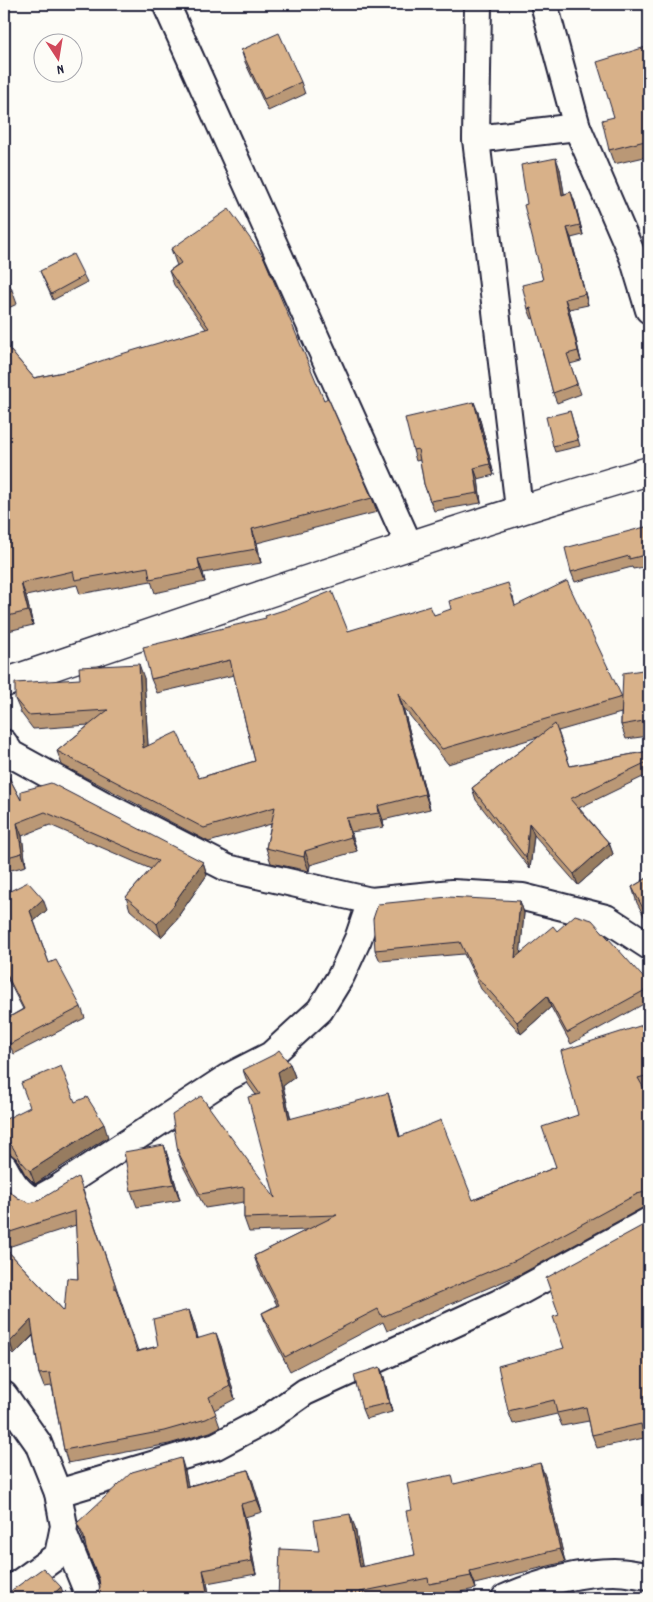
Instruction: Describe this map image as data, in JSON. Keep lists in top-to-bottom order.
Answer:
{
  "north": "bottom"
}
